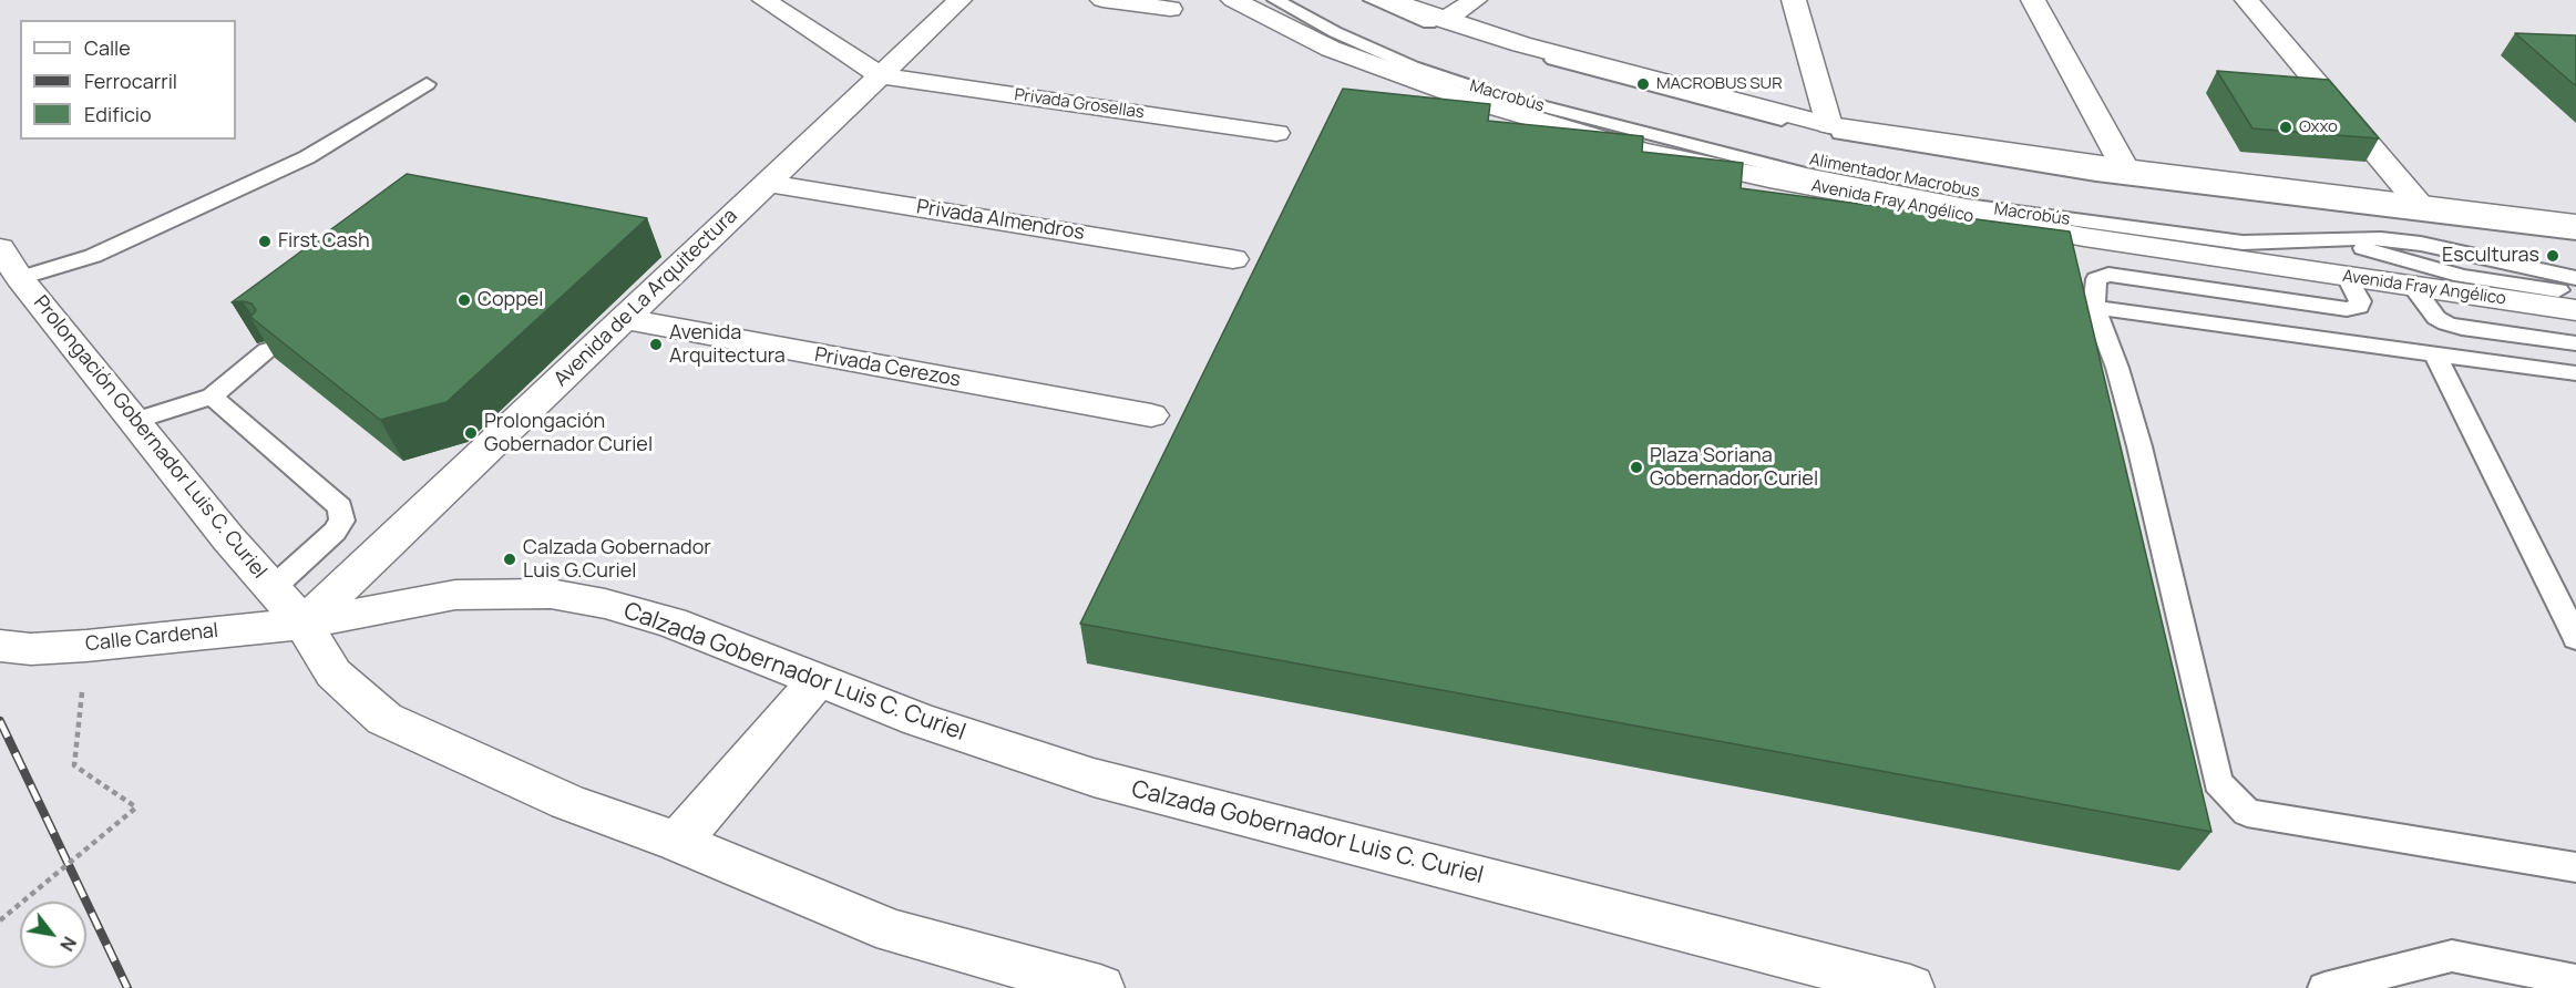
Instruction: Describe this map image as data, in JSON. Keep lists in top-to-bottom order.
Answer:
{
  "streets": {
    "street": [
      "Privada Grosellas",
      "Avenida Fray Angélico",
      "Privada Almendros",
      "Avenida de La Arquitectura",
      "Privada Cerezos",
      "Prolongación Gobernador Luis C. Curiel",
      "Calle Cardenal",
      "Calzada Gobernador Luis C. Curiel"
    ],
    "lane": ["Macrobús", "Alimentador Macrobus"]
  },
  "crossings": [
    ["Macrobús", "Alimentador Macrobus"],
    ["Privada Grosellas", "Avenida de La Arquitectura"],
    ["Privada Almendros", "Avenida de La Arquitectura"],
    ["Avenida de La Arquitectura", "Privada Cerezos"],
    ["Avenida de La Arquitectura", "Prolongación Gobernador Luis C. Curiel"],
    ["Avenida de La Arquitectura", "Calle Cardenal"],
    ["Avenida de La Arquitectura", "Calzada Gobernador Luis C. Curiel"],
    ["Prolongación Gobernador Luis C. Curiel", "Calle Cardenal"],
    ["Prolongación Gobernador Luis C. Curiel", "Calzada Gobernador Luis C. Curiel"],
    ["Calle Cardenal", "Calzada Gobernador Luis C. Curiel"]
  ],
  "places": [
    "MACROBUS SUR",
    "Oxxo",
    "First Cash",
    "Esculturas",
    "Coppel",
    "Avenida Arquitectura",
    "Prolongación Gobernador Curiel",
    "Plaza Soriana Gobernador Curiel",
    "Calzada Gobernador Luis G.Curiel"
  ],
  "legend": ["Calle", "Ferrocarril", "Edificio"],
  "north": "bottom right"
}
